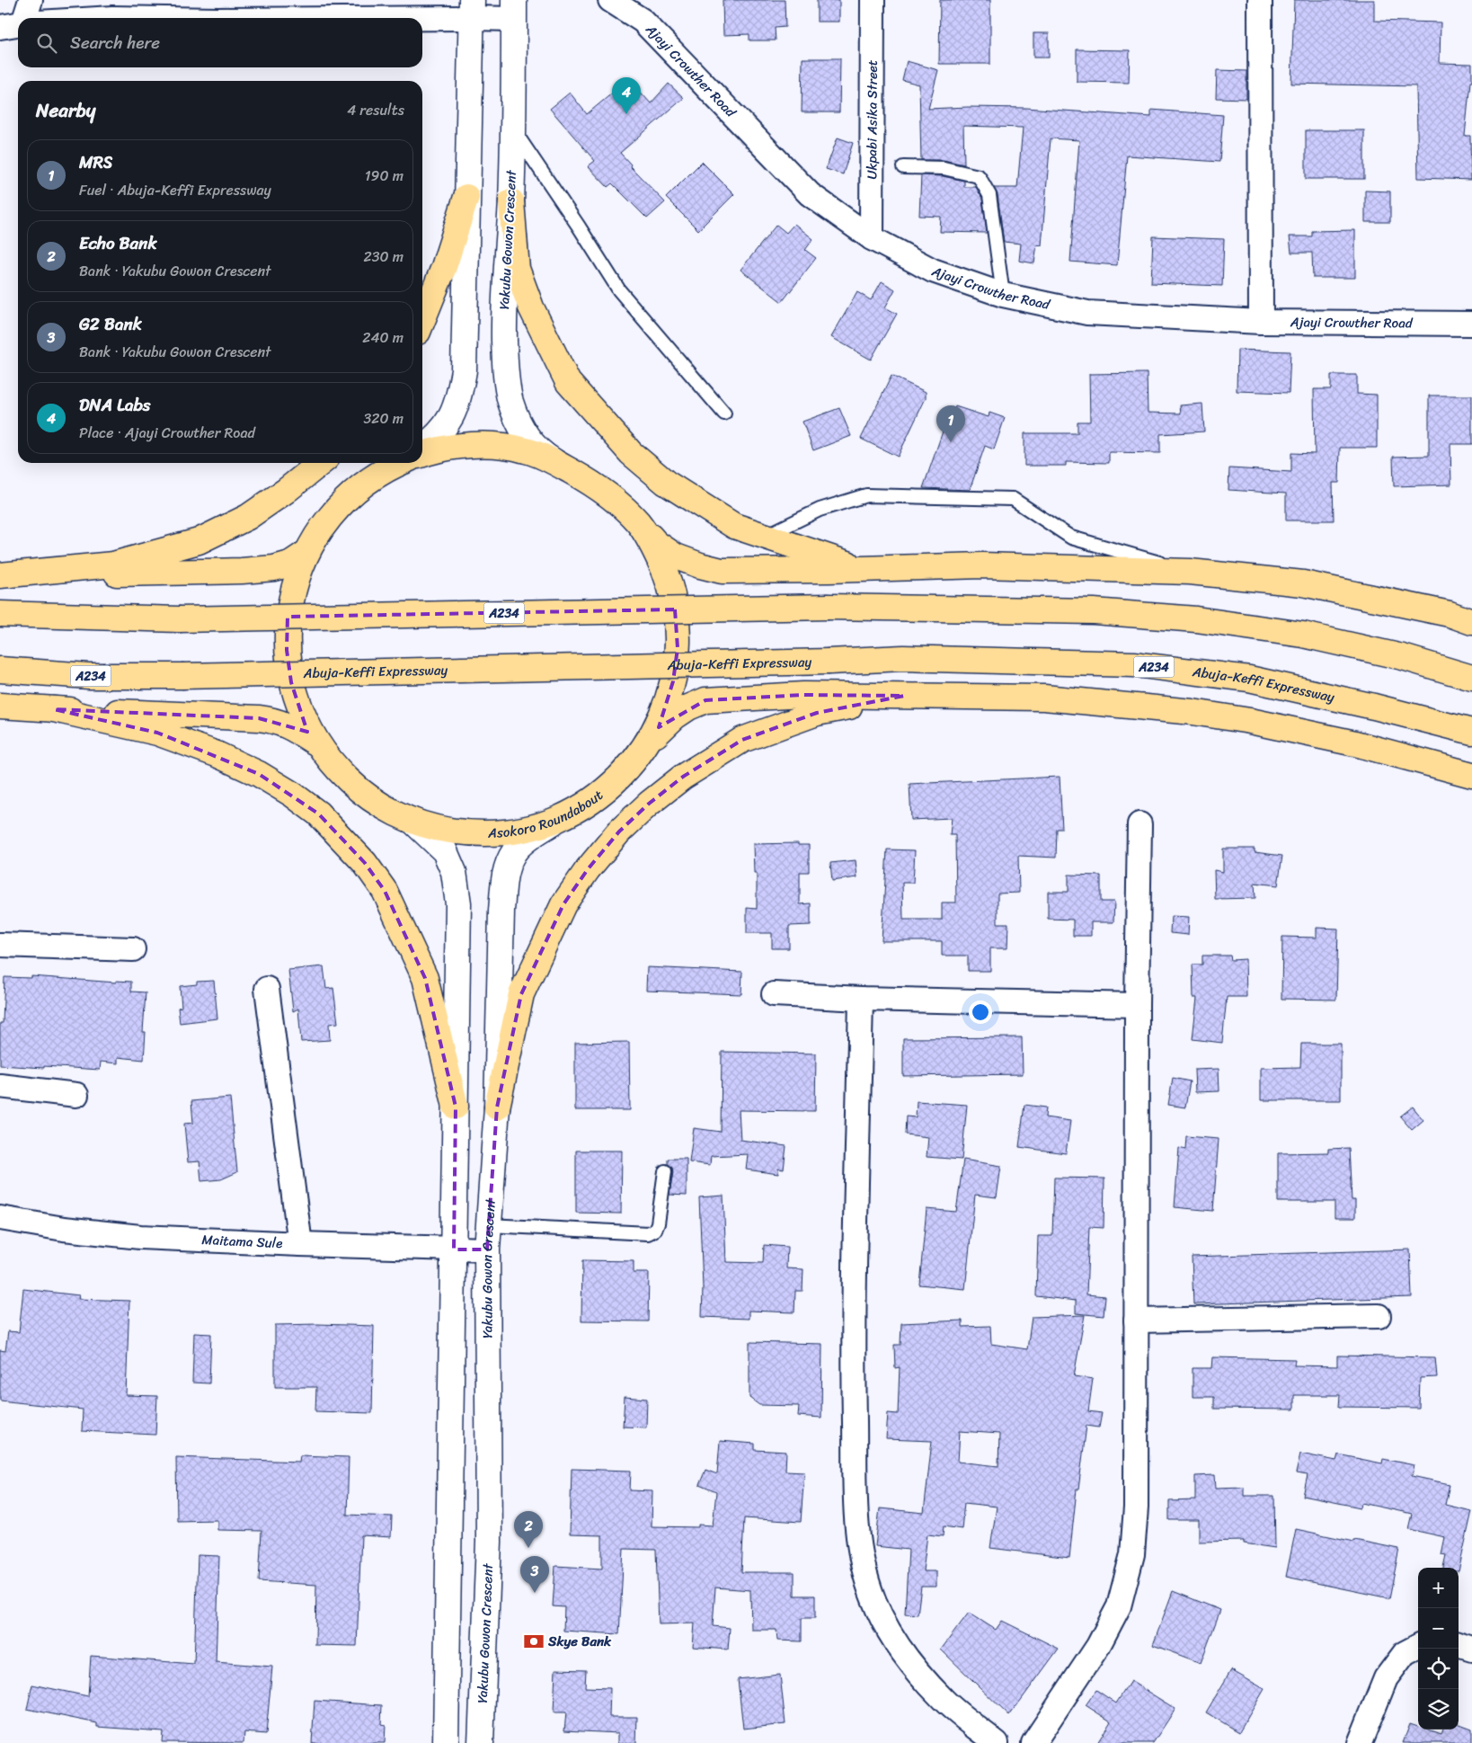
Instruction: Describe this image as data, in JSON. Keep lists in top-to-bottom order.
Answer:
{
  "streets": {
    "highway": ["A234", "Abuja-Keffi Expressway", "Asokoro Roundabout"],
    "main road": ["Yakubu Gowon Crescent"],
    "street": ["Ajayi Crowther Road", "Ukpabi Asika Street", "Maitama Sule"]
  },
  "crossings": [
    ["Ajayi Crowther Road", "Ukpabi Asika Street"],
    ["Yakubu Gowon Crescent", "Asokoro Roundabout"],
    ["Yakubu Gowon Crescent", "Maitama Sule"]
  ],
  "places": {
    "bank": ["Skye Bank"]
  },
  "page": {
    "search": "Search here",
    "pins": [
      "4",
      "1",
      "2",
      "3"
    ],
    "heading": ["Nearby", "4 results"],
    "list": [
      {
        "mark": "1",
        "name": "MRS",
        "note": "Fuel · Abuja-Keffi Expressway",
        "value": "190 m"
      },
      {
        "mark": "2",
        "name": "Echo Bank",
        "note": "Bank · Yakubu Gowon Crescent",
        "value": "230 m"
      },
      {
        "mark": "3",
        "name": "G2 Bank",
        "note": "Bank · Yakubu Gowon Crescent",
        "value": "240 m"
      },
      {
        "mark": "4",
        "name": "DNA Labs",
        "note": "Place · Ajayi Crowther Road",
        "value": "320 m"
      }
    ],
    "map_buttons": ["+", "−"]
  }
}
